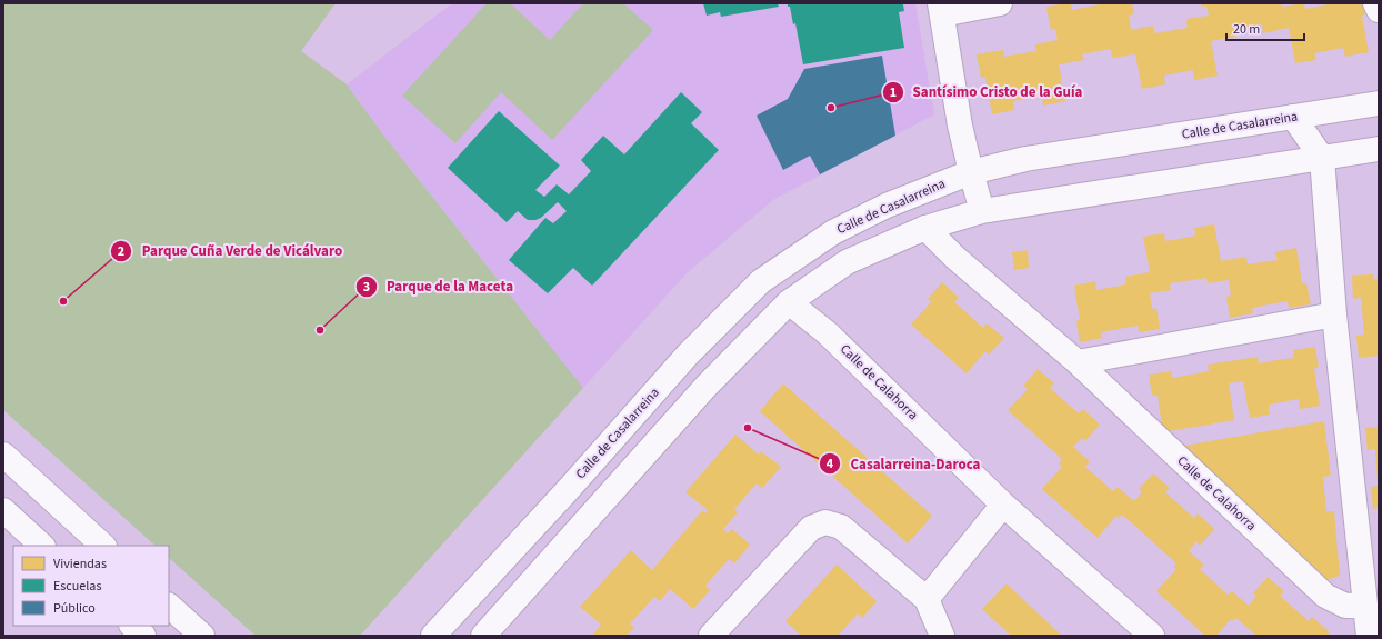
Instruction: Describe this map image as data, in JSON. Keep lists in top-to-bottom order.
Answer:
{
  "streets": {
    "street": ["Calle de Casalarreina", "Calle de Calahorra"]
  },
  "crossings": [
    ["Calle de Casalarreina", "Calle de Calahorra"]
  ],
  "places": [
    "Santísimo Cristo de la Guía",
    "Parque Cuña Verde de Vicálvaro",
    "Parque de la Maceta",
    "Casalarreina-Daroca"
  ],
  "legend": ["Viviendas", "Escuelas", "Público"],
  "scale_bar": "20 m"
}
